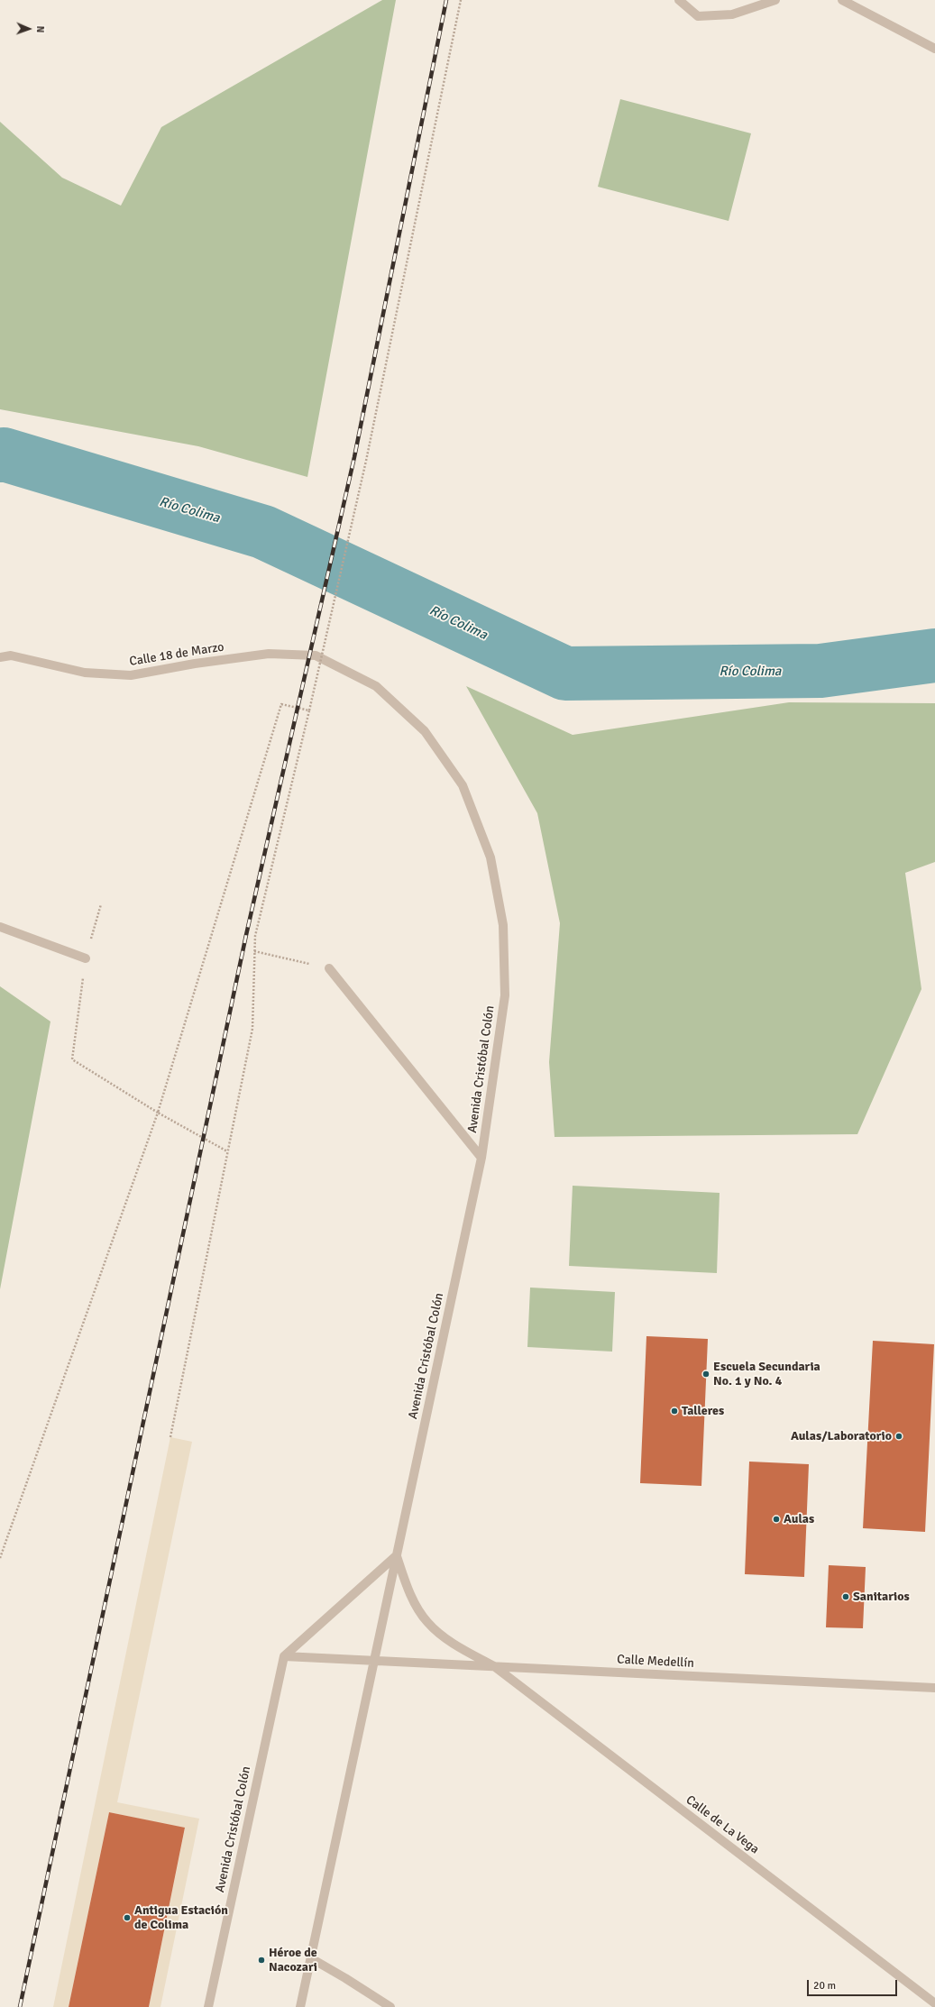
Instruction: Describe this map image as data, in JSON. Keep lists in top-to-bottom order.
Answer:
{
  "streets": {
    "street": [
      "Calle 18 de Marzo",
      "Avenida Cristóbal Colón",
      "Calle Medellín",
      "Calle de La Vega"
    ]
  },
  "crossings": [
    ["Calle 18 de Marzo", "Avenida Cristóbal Colón"],
    ["Avenida Cristóbal Colón", "Calle Medellín"],
    ["Avenida Cristóbal Colón", "Calle de La Vega"],
    ["Calle Medellín", "Calle de La Vega"]
  ],
  "water": ["Río Colima"],
  "places": [
    "Escuela Secundaria No. 1 y No. 4",
    "Talleres",
    "Aulas/Laboratorio",
    "Aulas",
    "Sanitarios",
    "Antigua Estación de Colima",
    "Héroe de Nacozari"
  ],
  "scale_bar": "20 m",
  "north": "right"
}
